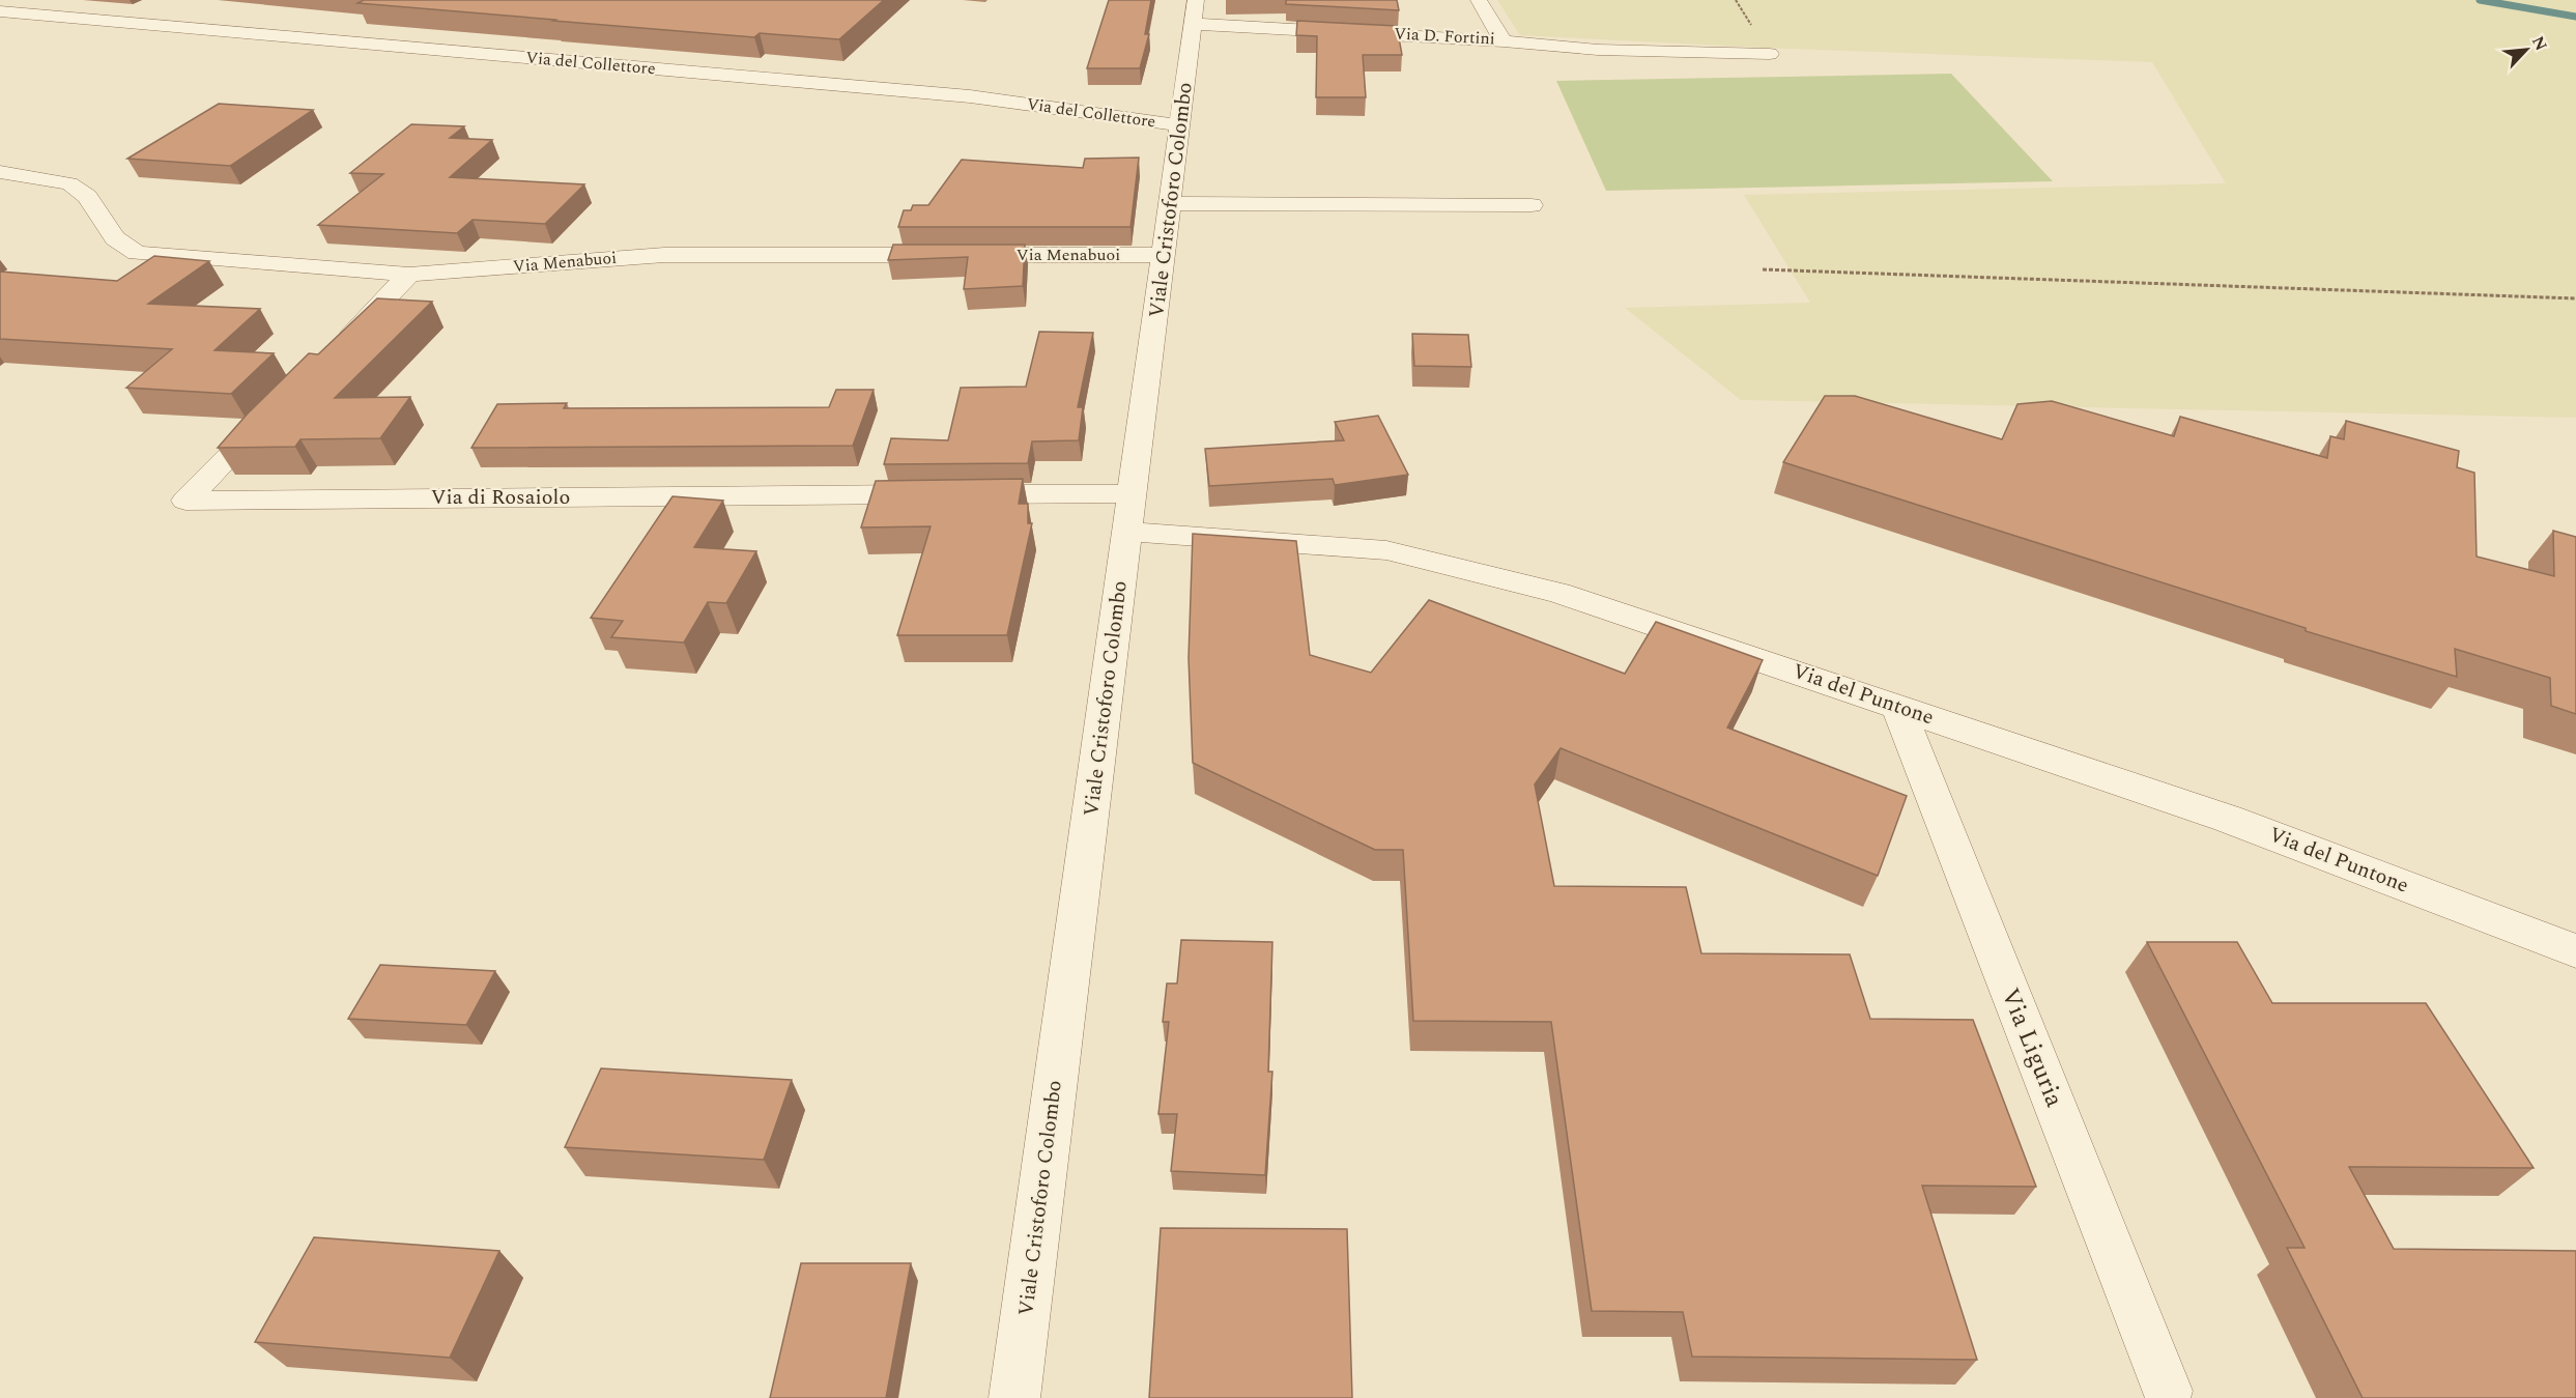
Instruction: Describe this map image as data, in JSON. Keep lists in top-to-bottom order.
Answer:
{
  "streets": {
    "street": [
      "Via D. Fortini",
      "Via del Collettore",
      "Viale Cristoforo Colombo",
      "Via Menabuoi",
      "Via di Rosaiolo",
      "Via del Puntone",
      "Via Liguria"
    ]
  },
  "crossings": [
    ["Via D. Fortini", "Viale Cristoforo Colombo"],
    ["Via del Collettore", "Viale Cristoforo Colombo"],
    ["Viale Cristoforo Colombo", "Via Menabuoi"],
    ["Viale Cristoforo Colombo", "Via di Rosaiolo"],
    ["Viale Cristoforo Colombo", "Via del Puntone"],
    ["Via del Puntone", "Via Liguria"]
  ],
  "north": "top right"
}
